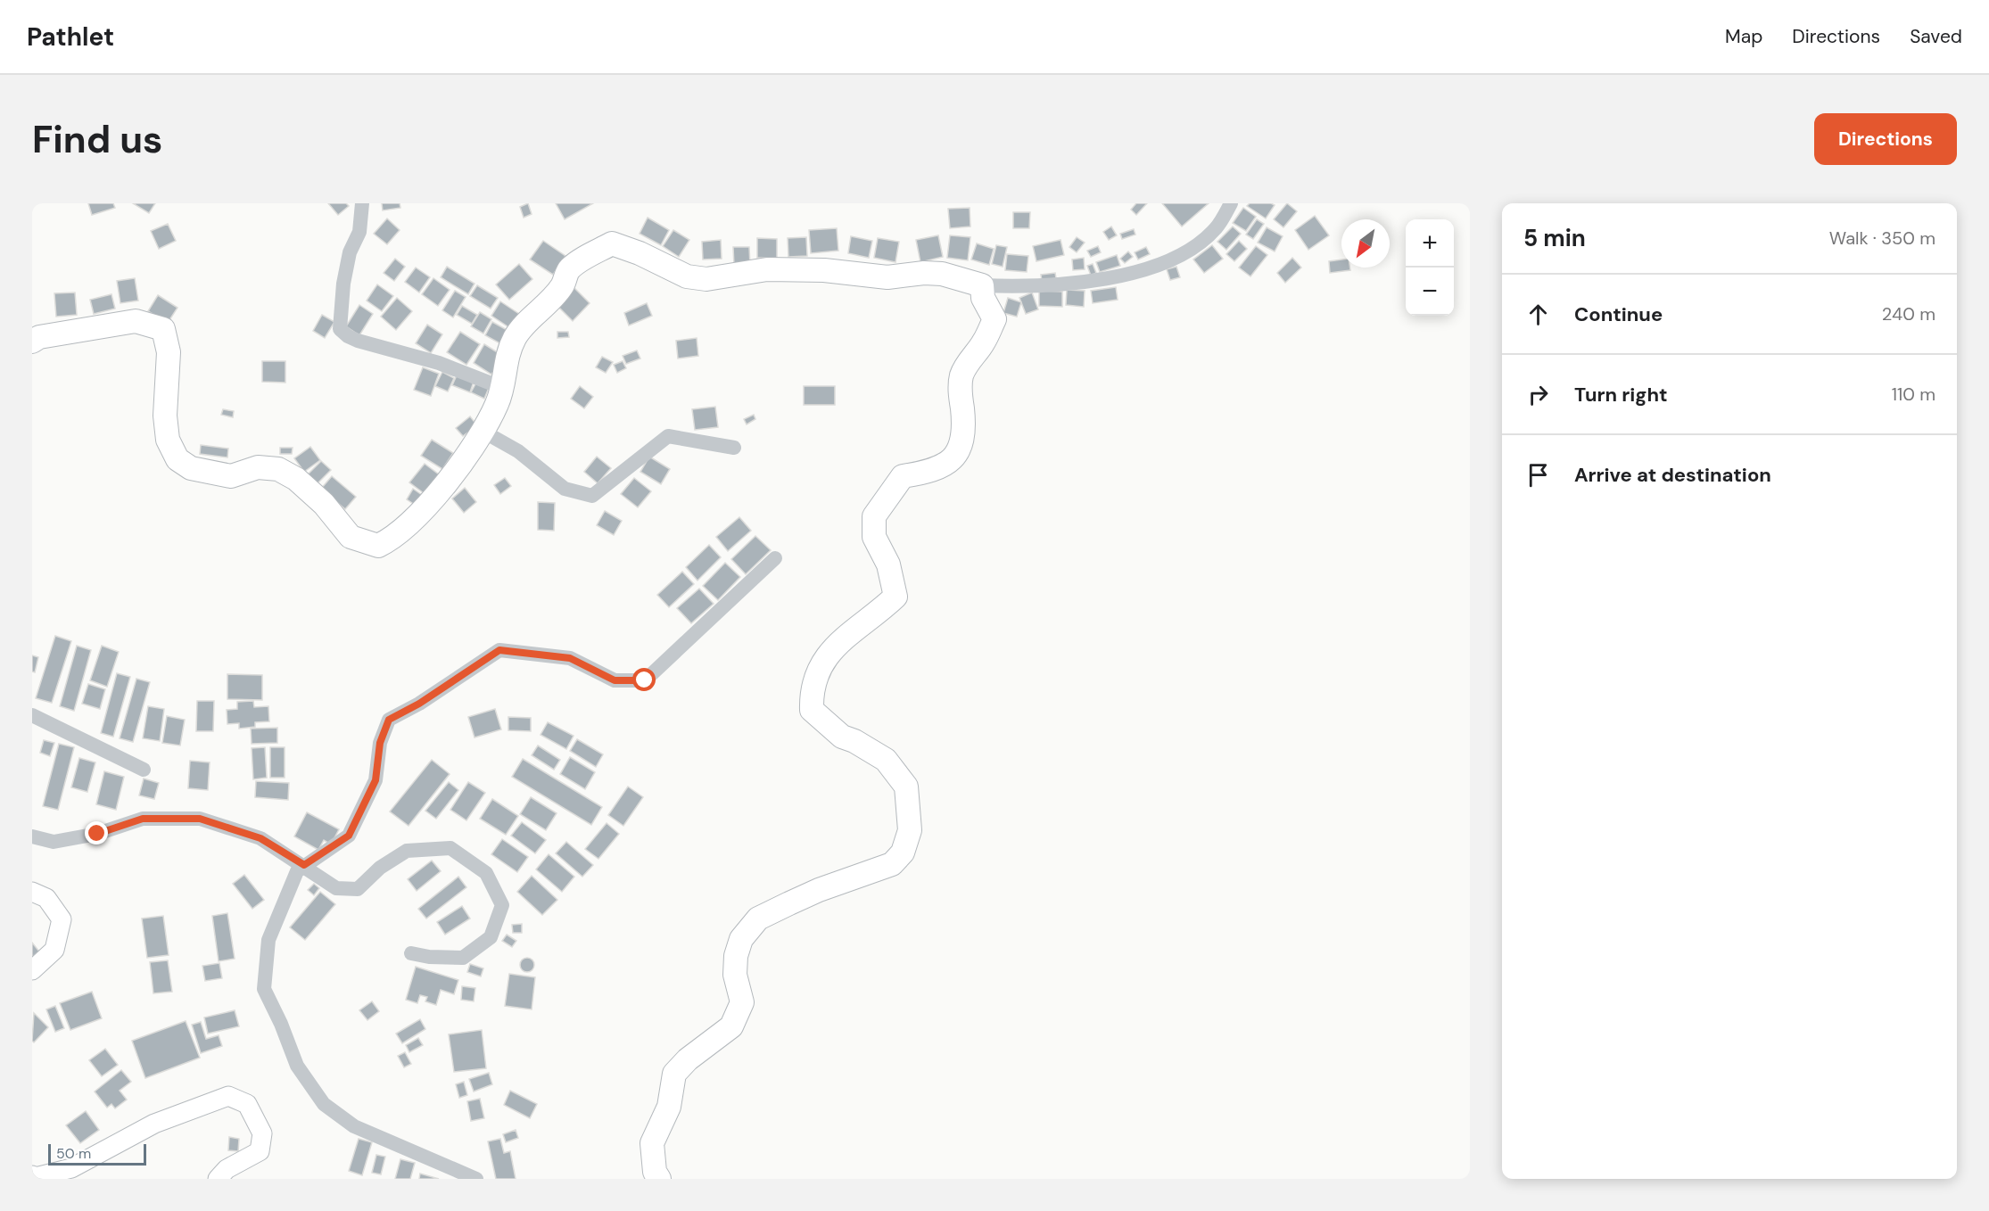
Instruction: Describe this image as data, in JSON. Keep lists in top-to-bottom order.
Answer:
{
  "scale_bar": "50 m",
  "north": "bottom left",
  "page": {
    "header": "Pathlet",
    "nav": ["Map", "Directions", "Saved"],
    "buttons": "Directions",
    "title": "Find us",
    "heading": ["5 min", "Walk · 350 m"],
    "map_buttons": ["+", "−"],
    "list": [
      ["Continue", "240 m"],
      ["Turn right", "110 m"],
      "Arrive at destination"
    ],
    "scale": "50 m"
  }
}
